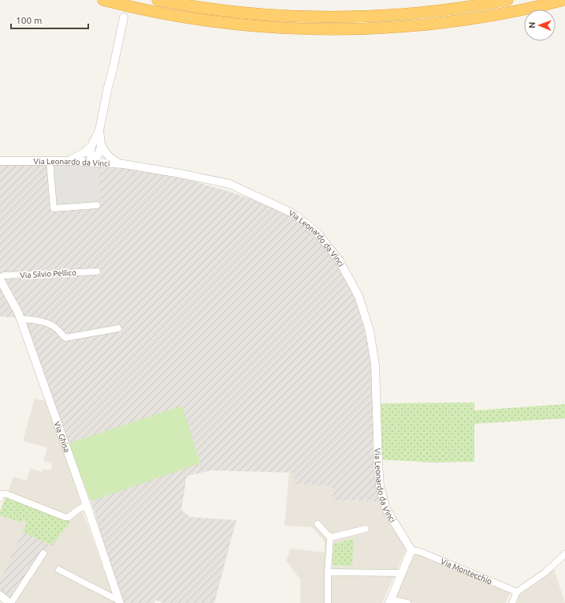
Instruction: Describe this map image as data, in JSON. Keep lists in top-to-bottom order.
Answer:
{
  "streets": {
    "street": [
      "Via Leonardo da Vinci",
      "Via Silvio Pellico",
      "Via Ghisa",
      "Via Montecchio"
    ]
  },
  "crossings": [
    ["Via Leonardo da Vinci", "Via Montecchio"],
    ["Via Silvio Pellico", "Via Ghisa"]
  ],
  "scale_bar": "100 m",
  "north": "left"
}
